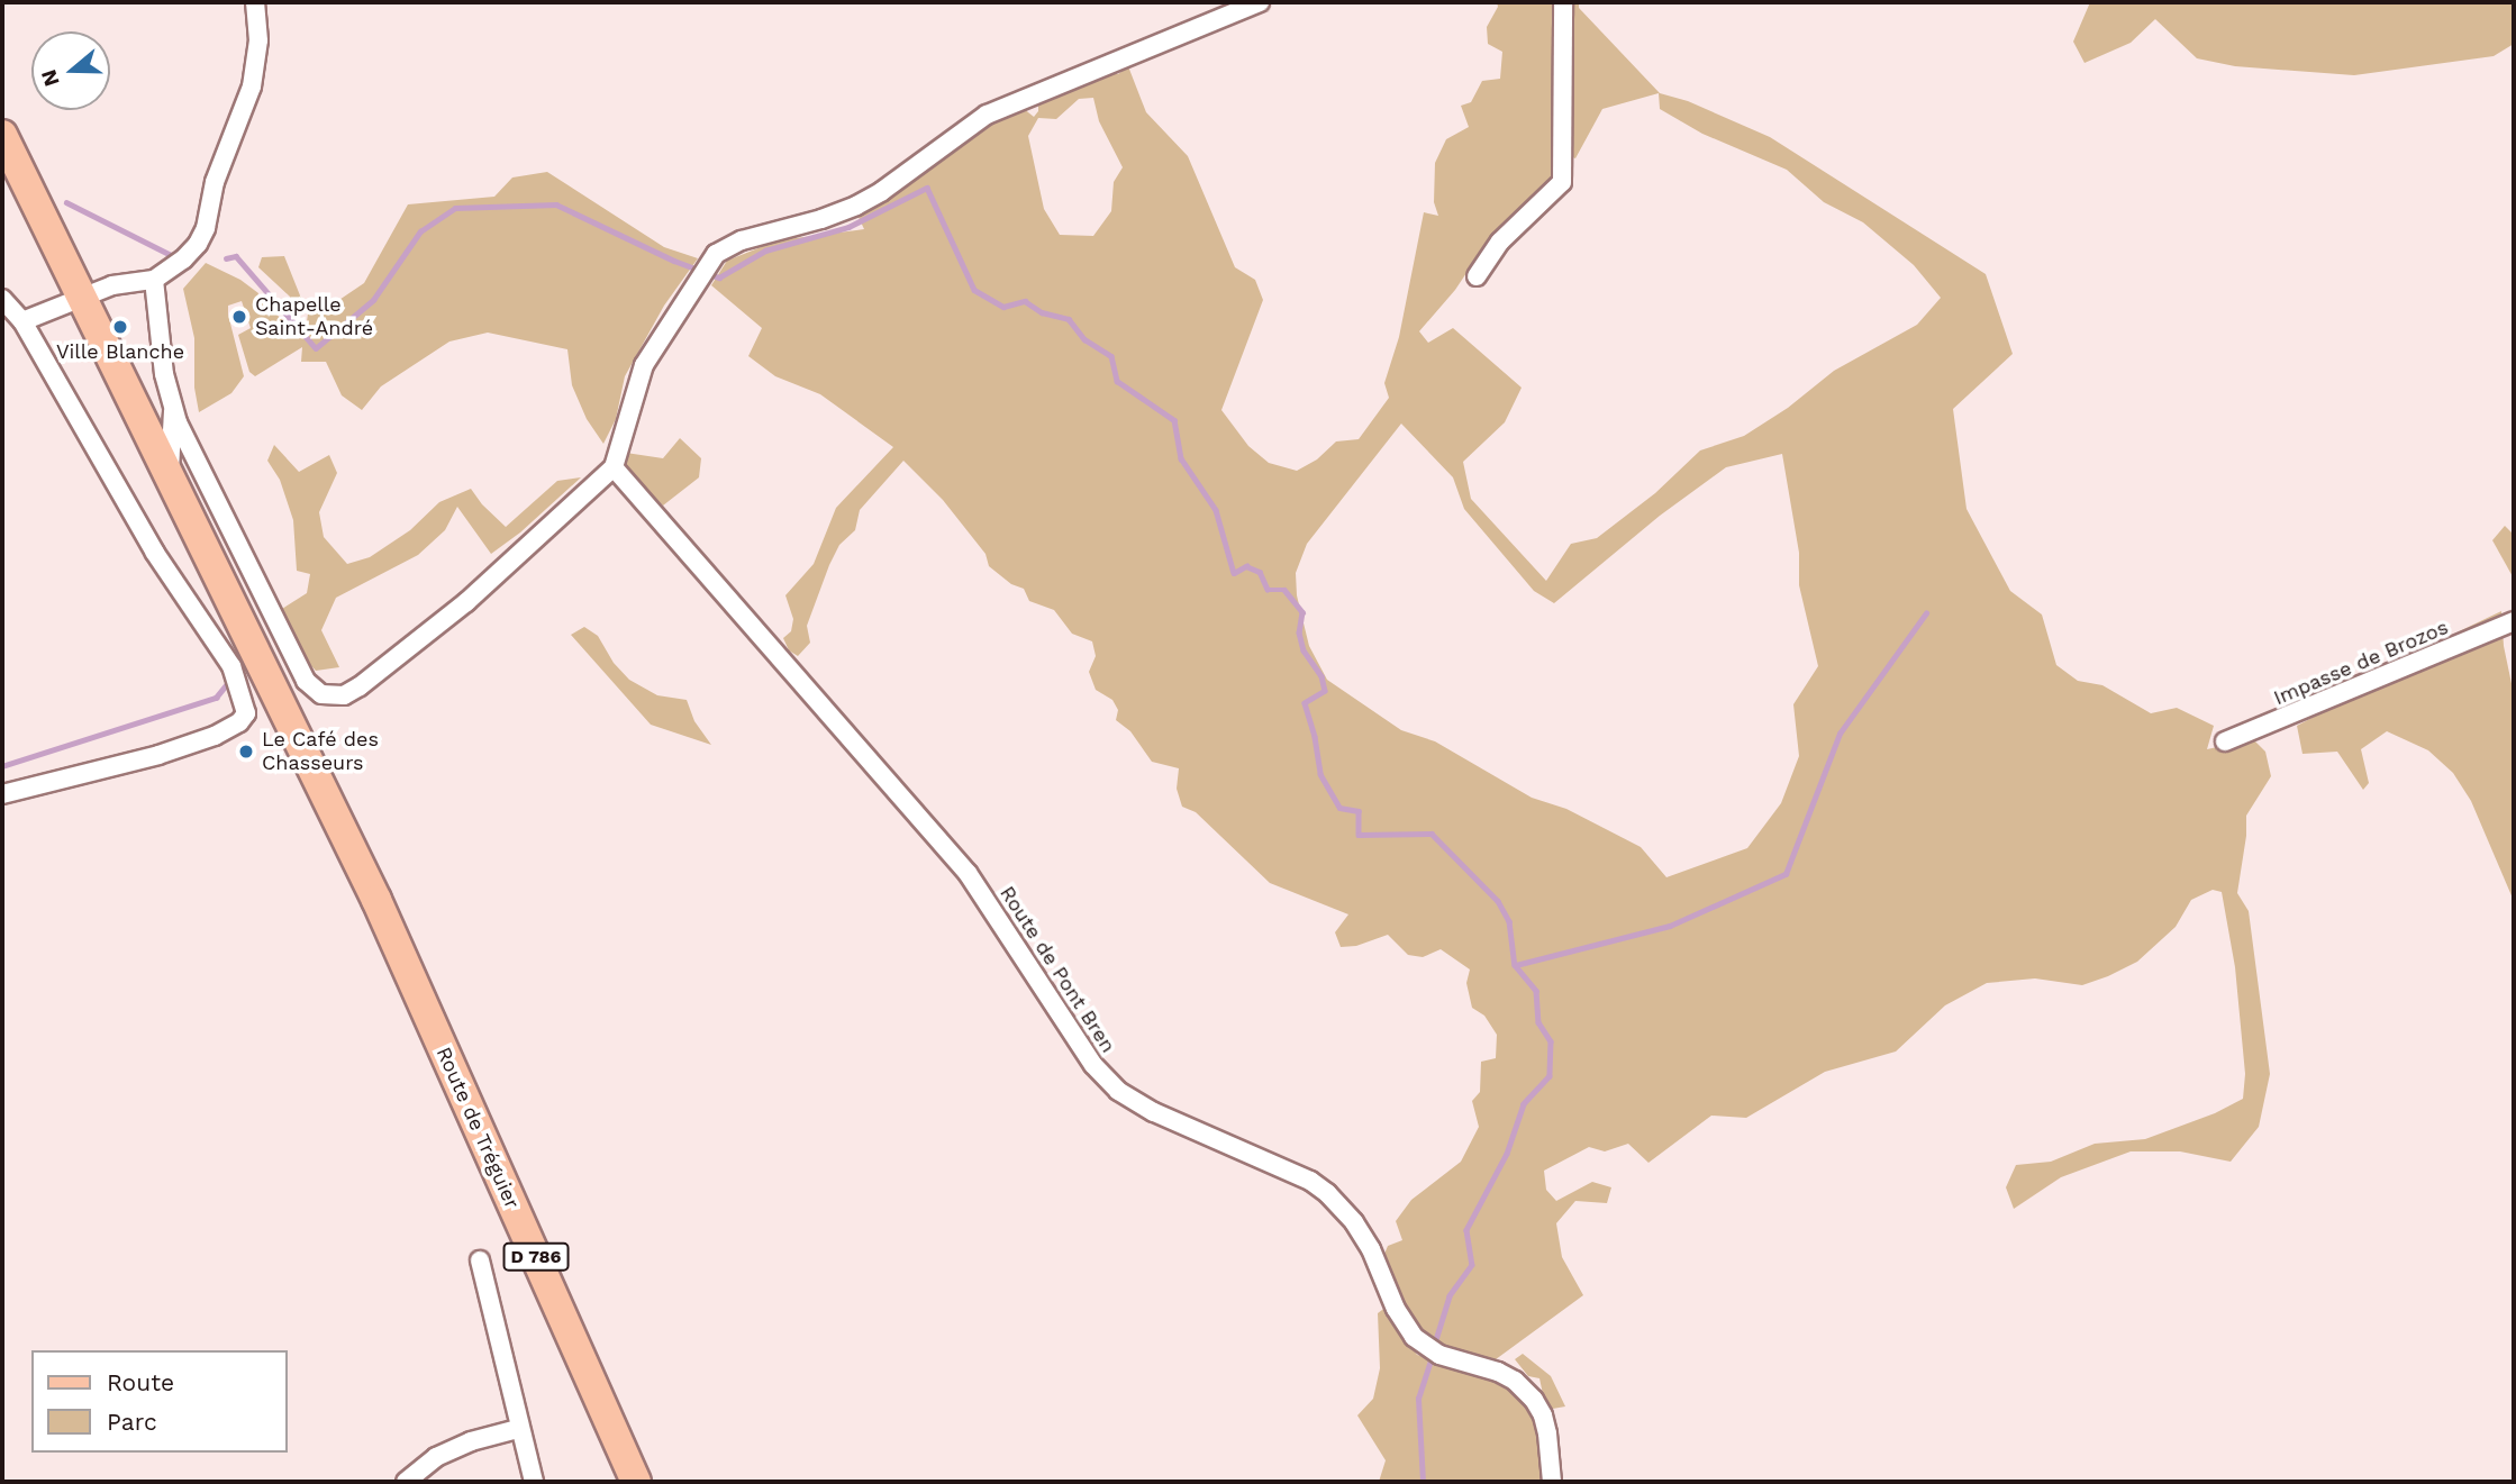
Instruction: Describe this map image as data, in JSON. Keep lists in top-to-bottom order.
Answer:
{
  "streets": {
    "main road": ["Route de Tréguier", "D 786"],
    "street": ["Impasse de Brozos", "Route de Pont Bren"]
  },
  "crossings": [
    ["Route de Tréguier", "D 786"]
  ],
  "places": ["Chapelle Saint-André", "Ville Blanche", "Le Café des Chasseurs"],
  "legend": ["Route", "Parc"],
  "north": "left"
}
